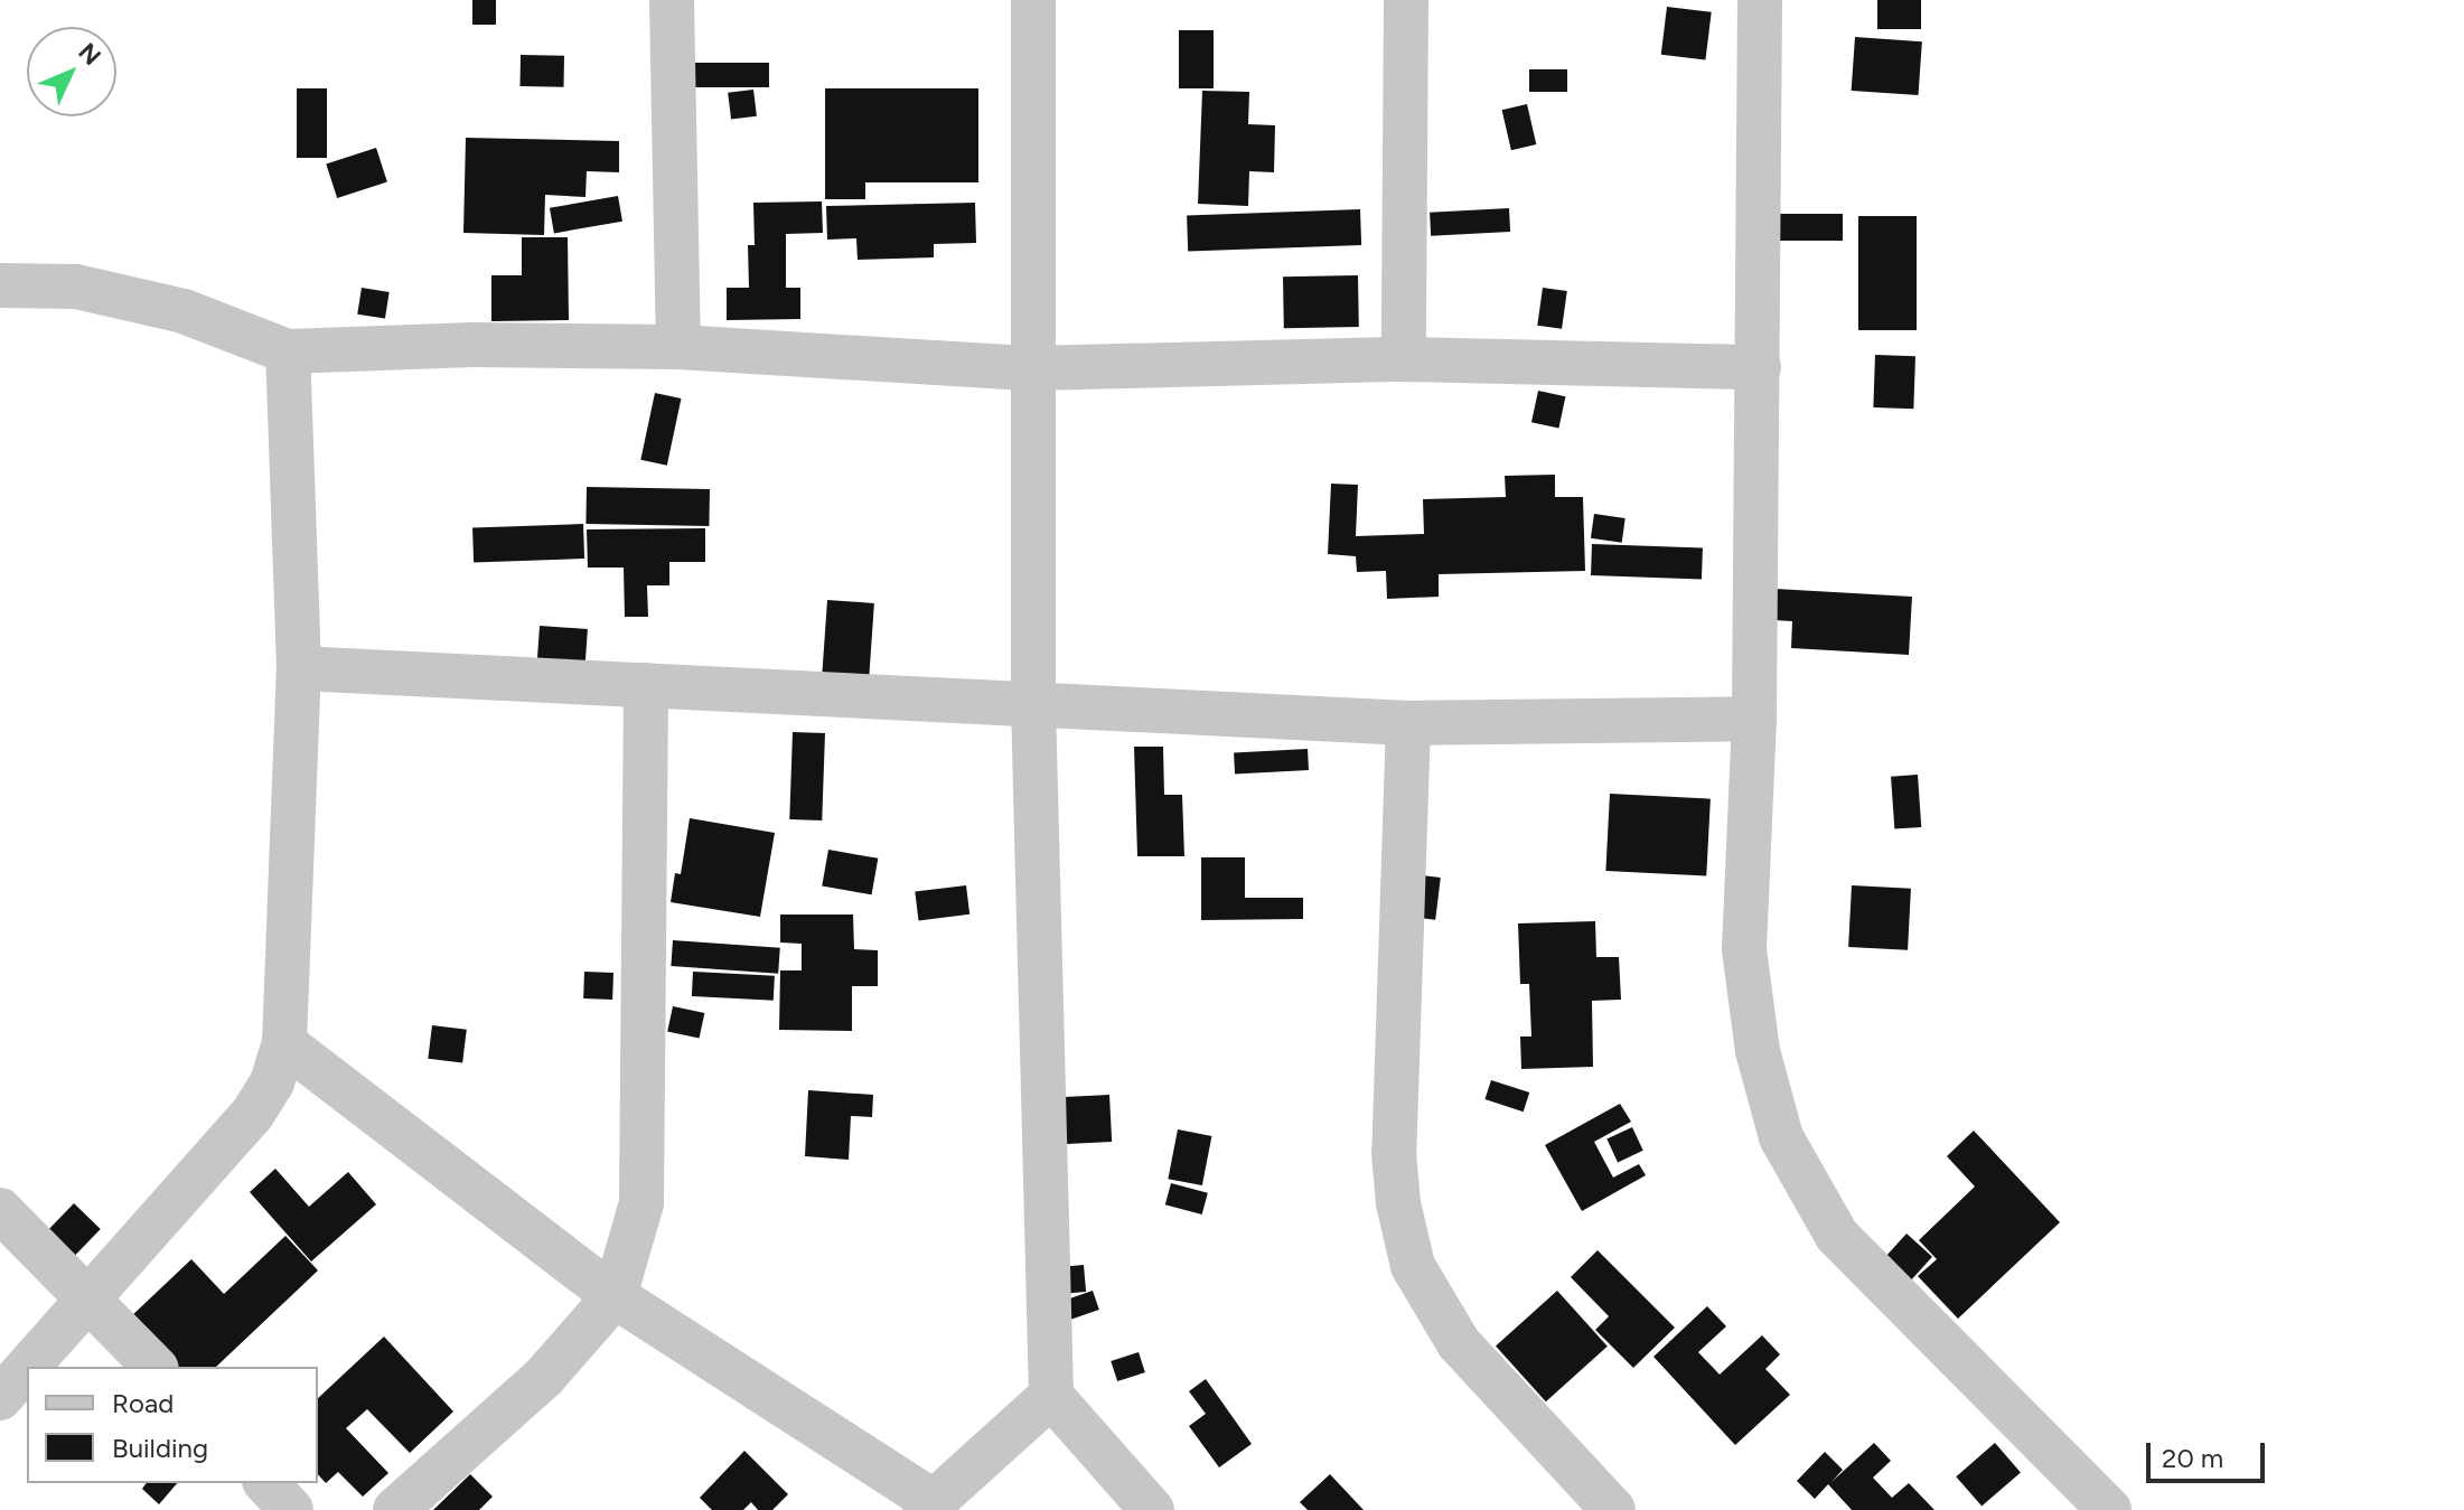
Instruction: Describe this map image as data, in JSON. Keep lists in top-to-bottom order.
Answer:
{
  "legend": ["Road", "Building"],
  "scale_bar": "20 m",
  "north": "top right"
}
